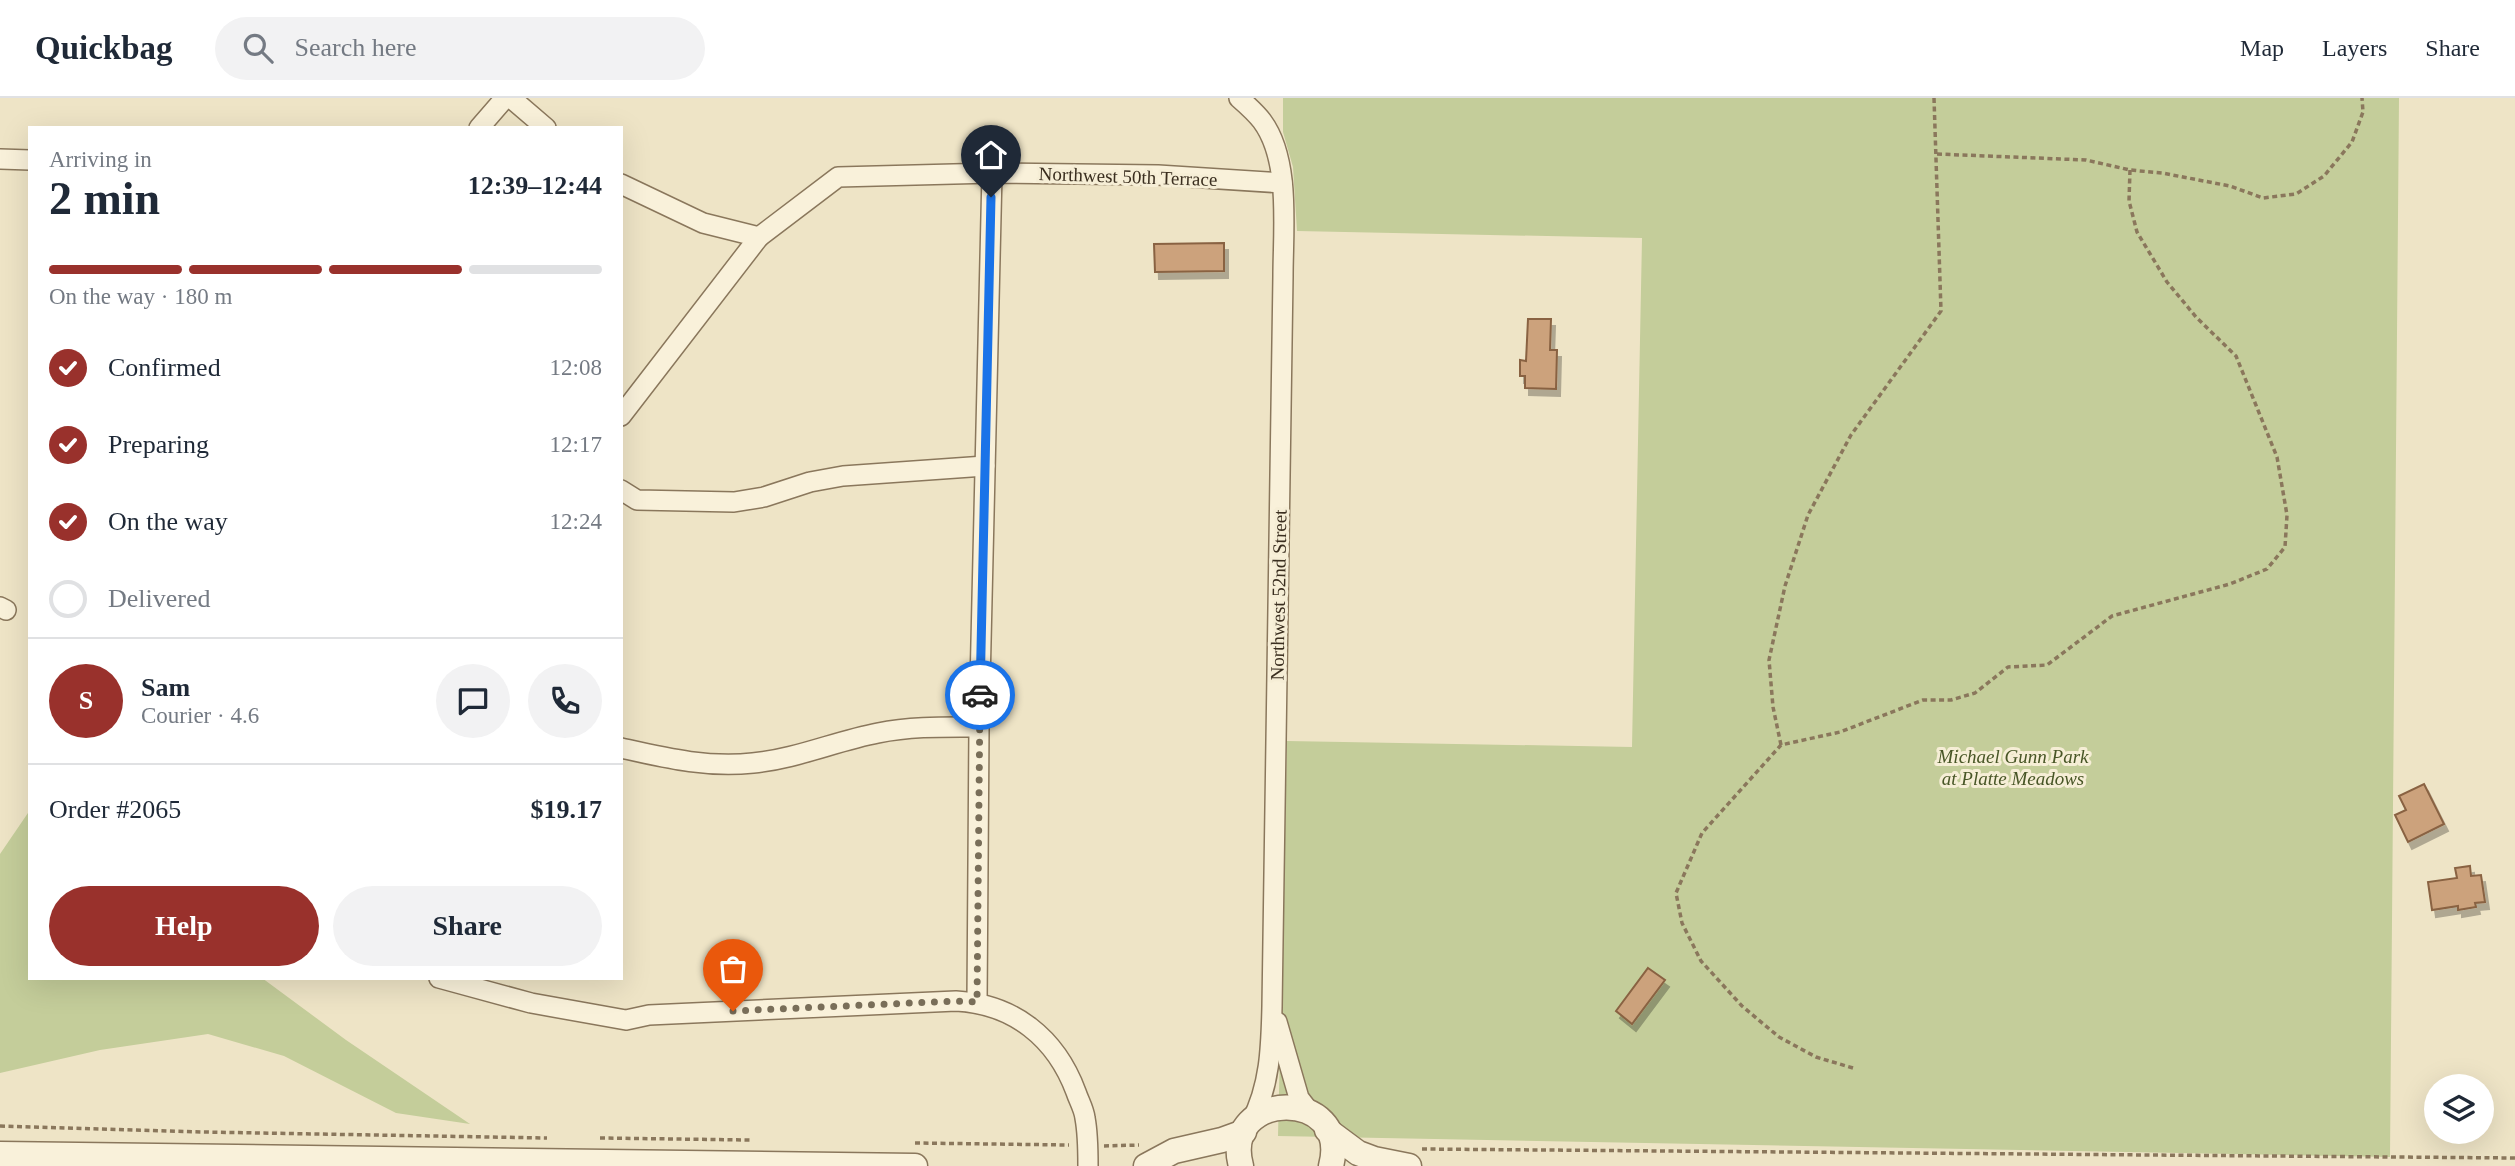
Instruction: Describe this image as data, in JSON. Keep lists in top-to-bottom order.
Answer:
{
  "streets": {
    "street": ["Northwest 50th Terrace", "Northwest 52nd Street"]
  },
  "crossings": [
    ["Northwest 50th Terrace", "Northwest 52nd Street"]
  ],
  "parks": ["Michael Gunn Park at Platte Meadows"],
  "page": {
    "header": "Quickbag",
    "search": "Search here",
    "nav": ["Map", "Layers", "Share"],
    "heading": ["2 min", "Arriving in", "12:39–12:44"],
    "panel": [
      "Sam",
      "Courier · 4.6",
      "Order #2065",
      "$19.17"
    ],
    "bar": "On the way · 180 m",
    "list": [
      ["Confirmed", "12:08"],
      ["Preparing", "12:17"],
      ["On the way", "12:24"],
      "Delivered"
    ],
    "round": "S",
    "buttons": ["Help", "Share"]
  }
}
